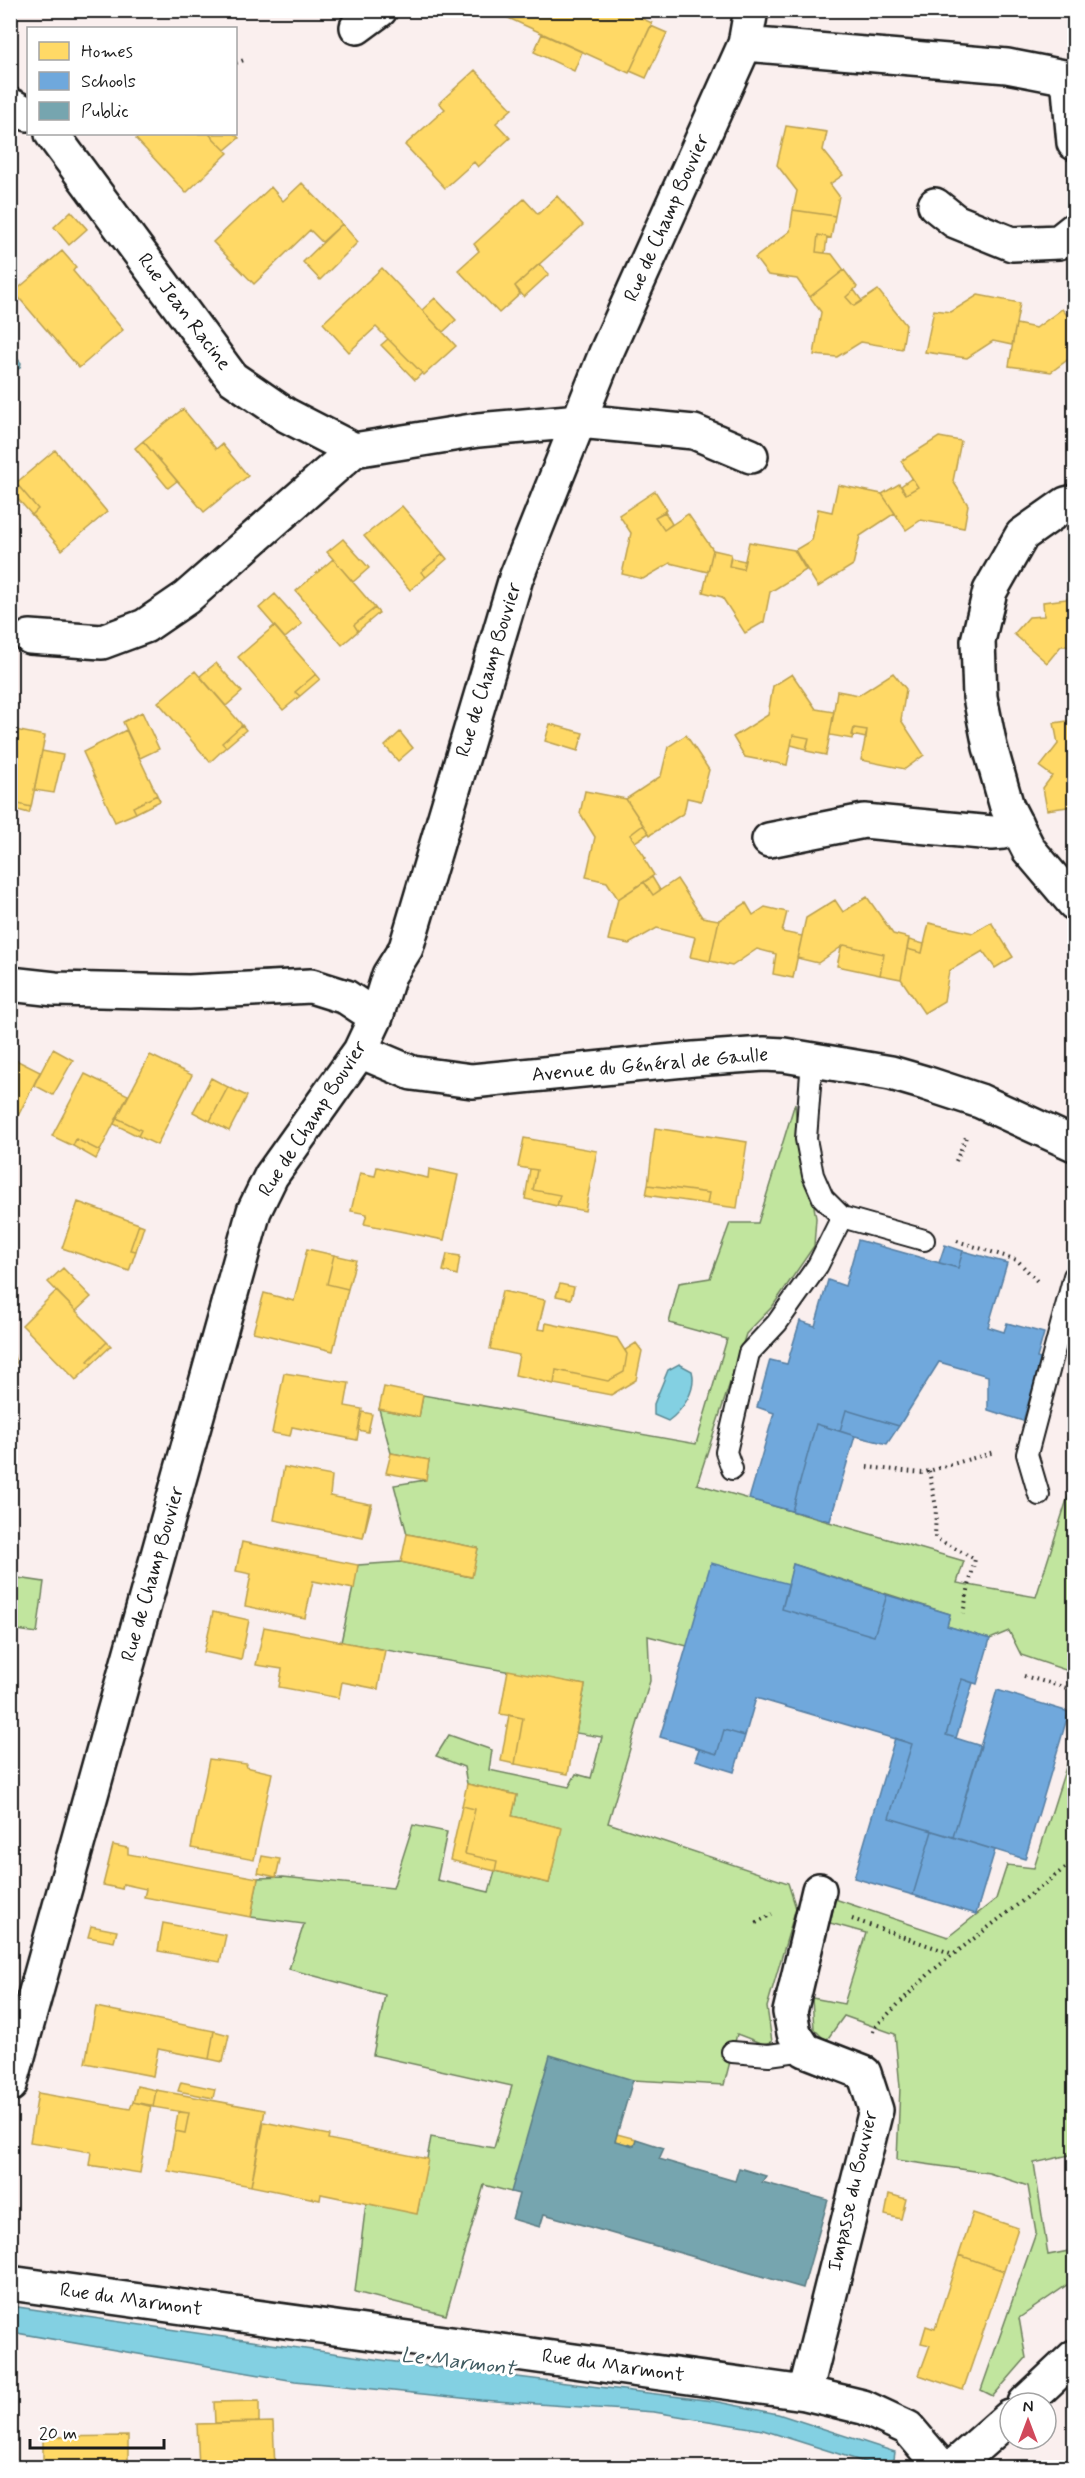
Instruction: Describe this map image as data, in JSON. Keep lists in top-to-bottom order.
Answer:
{
  "streets": {
    "street": [
      "Rue de Champ Bouvier",
      "Rue Jean Racine",
      "Avenue du Général de Gaulle",
      "Impasse du Bouvier",
      "Rue du Marmont"
    ]
  },
  "crossings": [
    ["Rue de Champ Bouvier", "Avenue du Général de Gaulle"],
    ["Impasse du Bouvier", "Rue du Marmont"]
  ],
  "water": ["Le Marmont"],
  "legend": ["Homes", "Schools", "Public"],
  "scale_bar": "20 m",
  "north": "top"
}
